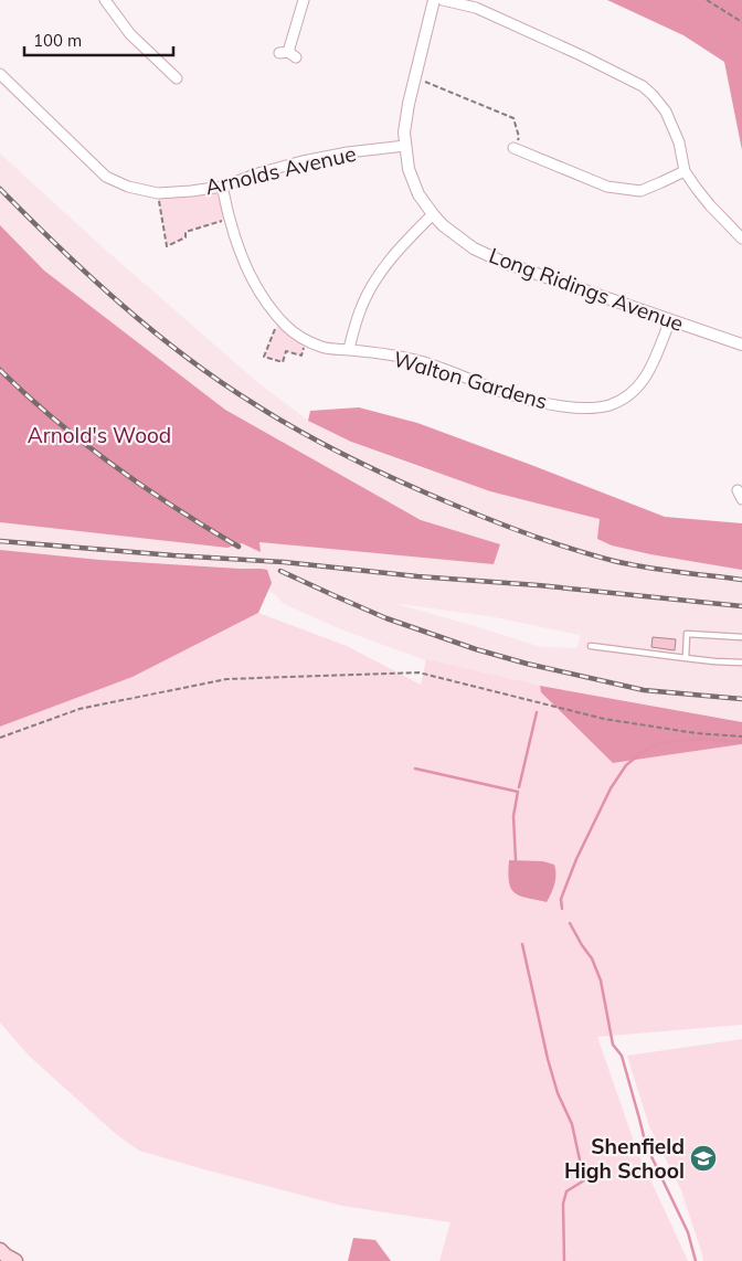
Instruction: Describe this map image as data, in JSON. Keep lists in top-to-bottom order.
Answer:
{
  "streets": {
    "street": ["Arnolds Avenue", "Long Ridings Avenue", "Walton Gardens"]
  },
  "crossings": [
    ["Arnolds Avenue", "Long Ridings Avenue"],
    ["Arnolds Avenue", "Walton Gardens"],
    ["Long Ridings Avenue", "Walton Gardens"]
  ],
  "parks": ["Arnold's Wood"],
  "places": {
    "school or university": ["Shenfield High School"]
  },
  "scale_bar": "100 m"
}
